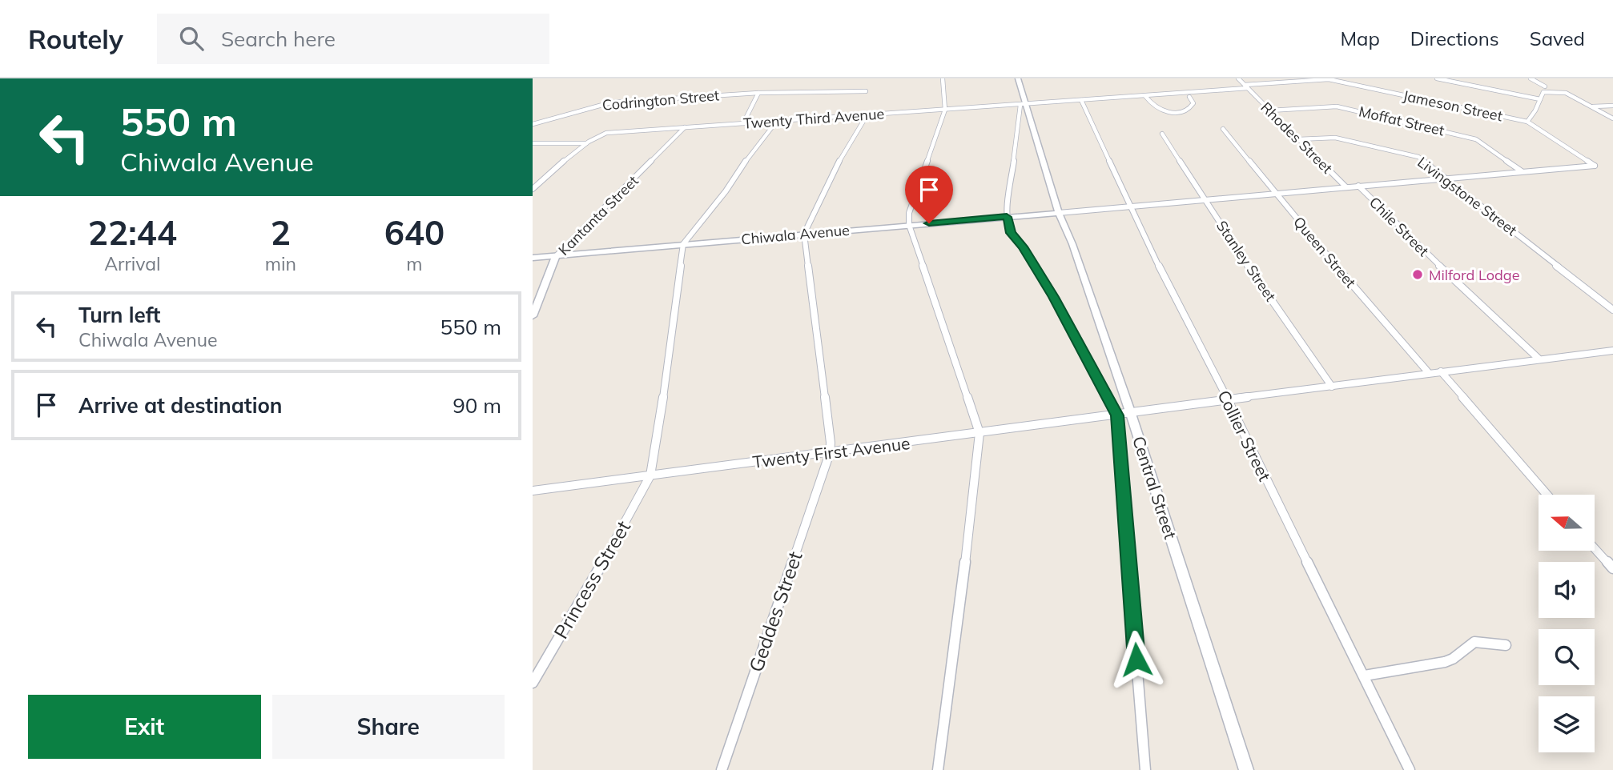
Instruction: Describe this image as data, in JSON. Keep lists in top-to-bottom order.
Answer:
{
  "streets": {
    "main road": ["Kantanta Street", "Chiwala Avenue", "Central Street"],
    "street": [
      "Codrington Street",
      "Jameson Street",
      "Twenty Third Avenue",
      "Moffat Street",
      "Rhodes Street",
      "Livingstone Street",
      "Chile Street",
      "Queen Street",
      "Stanley Street",
      "Collier Street",
      "Twenty First Avenue",
      "Princess Street",
      "Geddes Street"
    ]
  },
  "crossings": [
    ["Jameson Street", "Twenty Third Avenue"],
    ["Jameson Street", "Rhodes Street"],
    ["Twenty Third Avenue", "Kantanta Street"],
    ["Twenty Third Avenue", "Collier Street"],
    ["Twenty Third Avenue", "Central Street"],
    ["Moffat Street", "Rhodes Street"],
    ["Rhodes Street", "Livingstone Street"],
    ["Kantanta Street", "Chiwala Avenue"],
    ["Chile Street", "Twenty First Avenue"],
    ["Chiwala Avenue", "Central Street"],
    ["Chiwala Avenue", "Princess Street"],
    ["Queen Street", "Twenty First Avenue"],
    ["Stanley Street", "Twenty First Avenue"],
    ["Collier Street", "Twenty First Avenue"],
    ["Twenty First Avenue", "Central Street"],
    ["Twenty First Avenue", "Princess Street"],
    ["Twenty First Avenue", "Geddes Street"]
  ],
  "places": ["Milford Lodge"],
  "north": "left",
  "page": {
    "header": "Routely",
    "search": "Search here",
    "nav": ["Map", "Directions", "Saved"],
    "turn": ["550 m", "Chiwala Avenue"],
    "eta": [
      "22:44",
      "Arrival",
      "2",
      "min",
      "640",
      "m"
    ],
    "list": [
      {
        "name": "Turn left",
        "note": "Chiwala Avenue",
        "value": "550 m"
      },
      {
        "name": "Arrive at destination",
        "value": "90 m"
      }
    ],
    "buttons": ["Exit", "Share"]
  }
}
